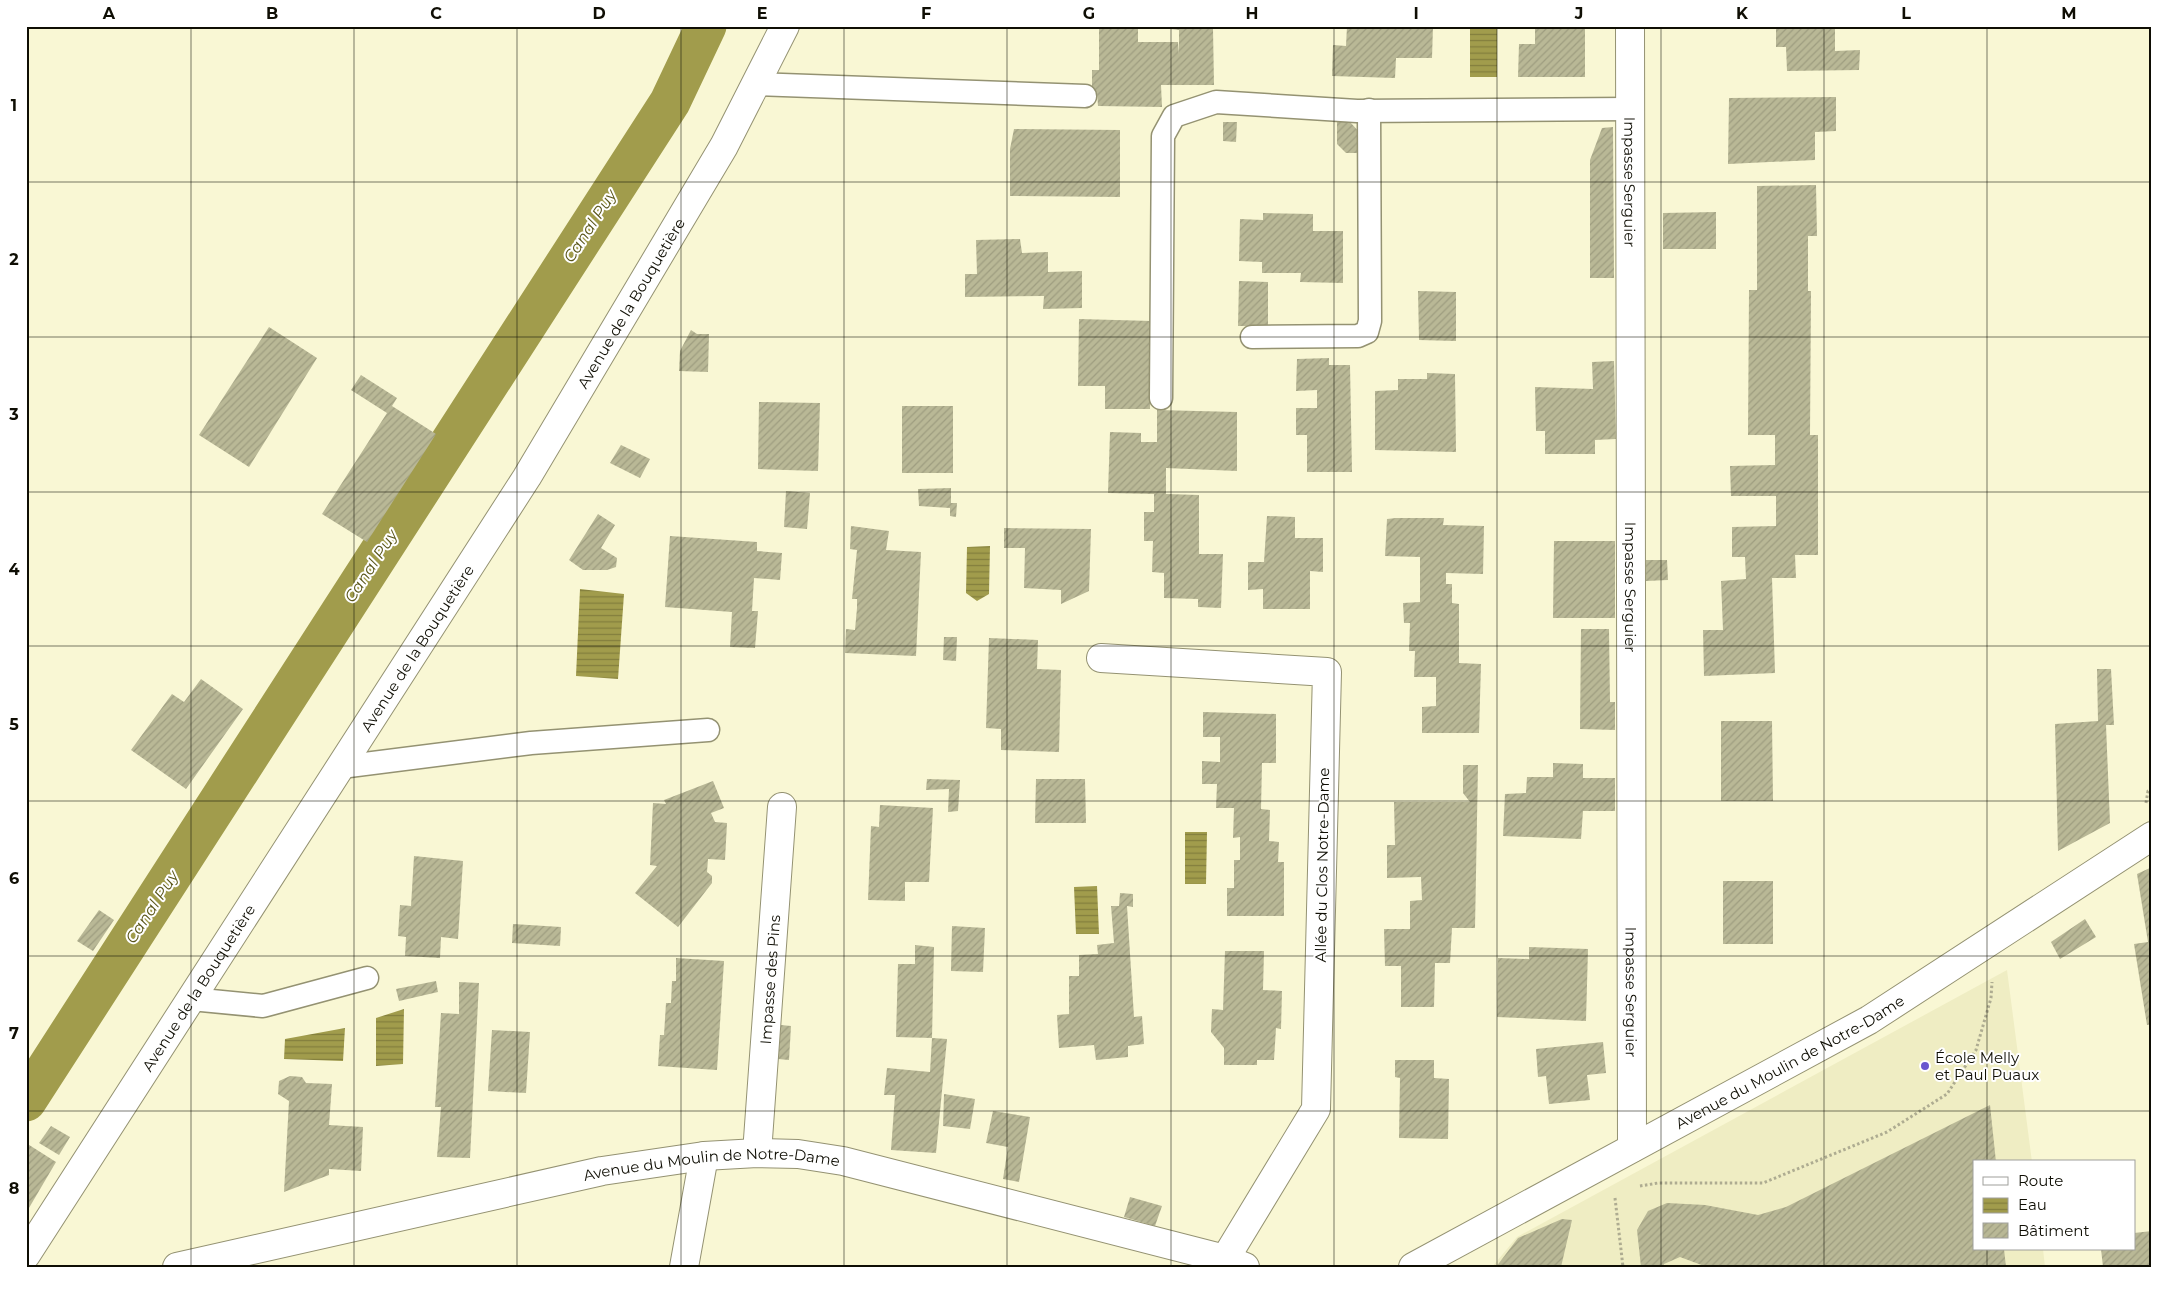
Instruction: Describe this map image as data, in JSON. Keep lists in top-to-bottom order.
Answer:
{
  "streets": {
    "street": [
      "Impasse Serguier",
      "Avenue de la Bouquetière",
      "Allée du Clos Notre-Dame",
      "Impasse des Pins",
      "Avenue du Moulin de Notre-Dame"
    ]
  },
  "crossings": [
    ["Impasse Serguier", "Avenue du Moulin de Notre-Dame"],
    ["Allée du Clos Notre-Dame", "Avenue du Moulin de Notre-Dame"],
    ["Impasse des Pins", "Avenue du Moulin de Notre-Dame"]
  ],
  "water": ["Canal Puy"],
  "places": ["École Melly et Paul Puaux"],
  "legend": ["Route", "Eau", "Bâtiment"],
  "grid": {
    "columns": [
      "A",
      "B",
      "C",
      "D",
      "E",
      "F",
      "G",
      "H",
      "I",
      "J",
      "K",
      "L",
      "M"
    ],
    "rows": [
      "1",
      "2",
      "3",
      "4",
      "5",
      "6",
      "7",
      "8"
    ]
  }
}
